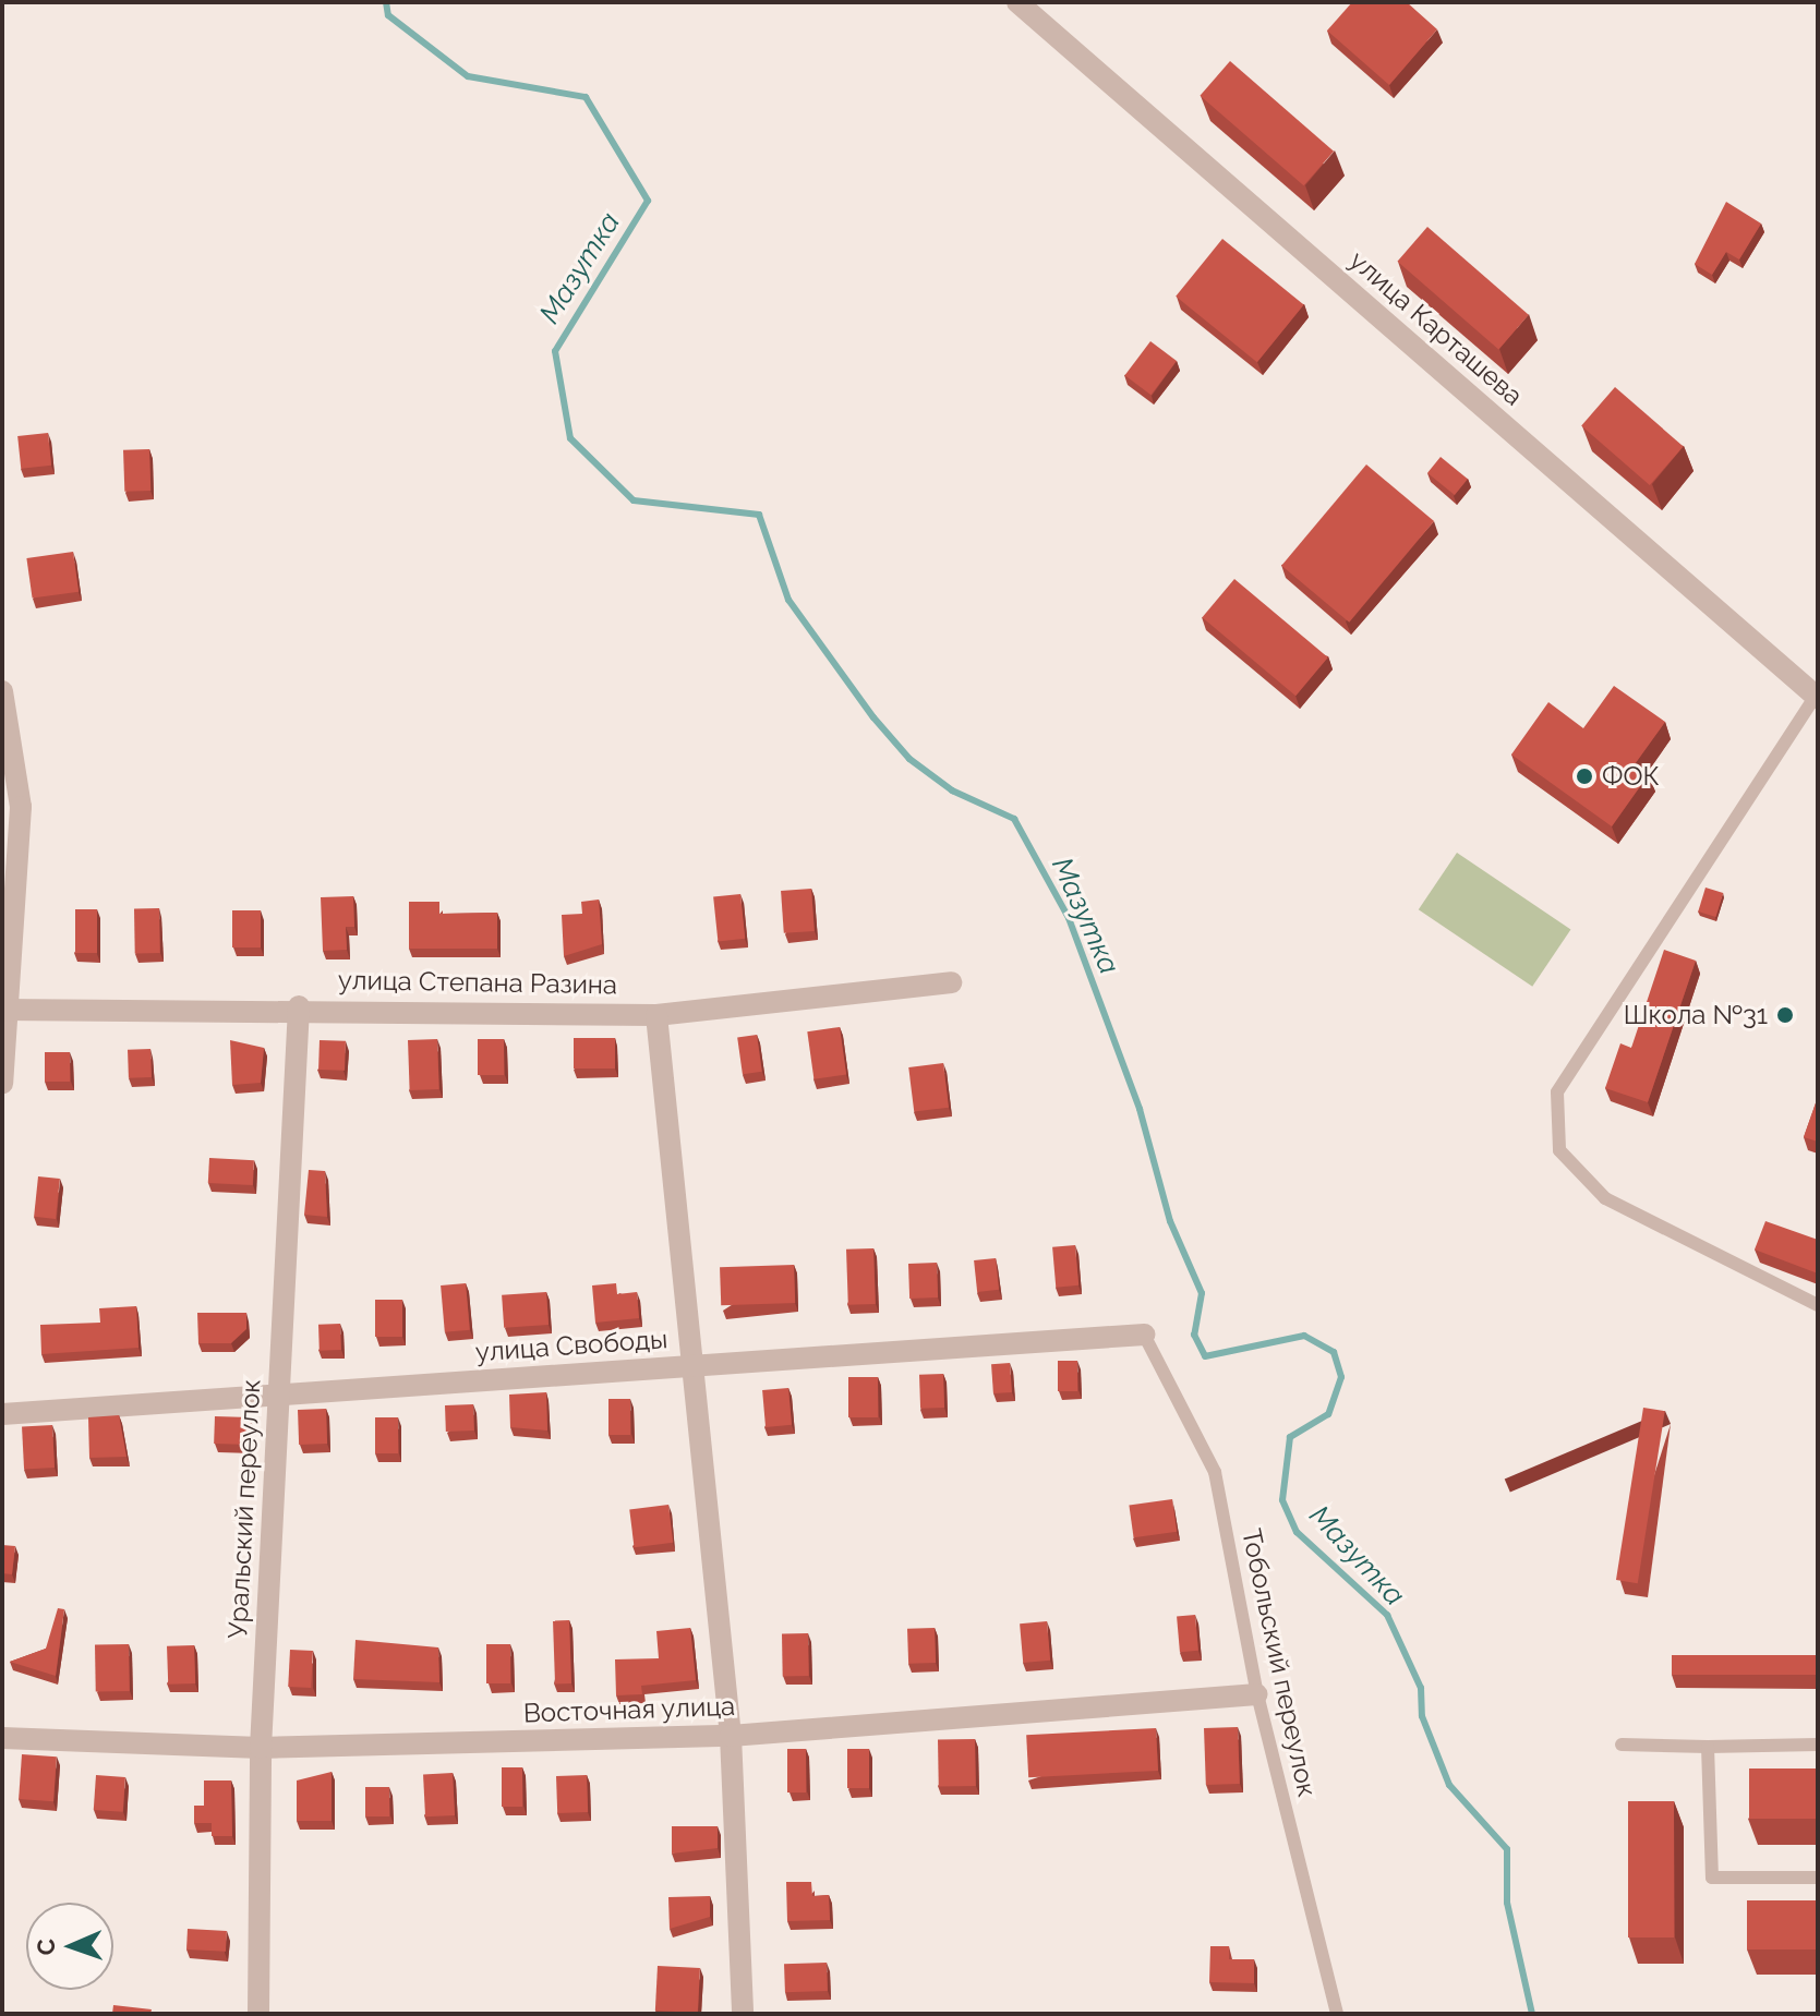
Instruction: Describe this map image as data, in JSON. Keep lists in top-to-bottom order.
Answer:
{
  "streets": {
    "street": [
      "улица Карташева",
      "улица Степана Разина",
      "улица Свободы",
      "Уральский переулок",
      "Восточная улица"
    ],
    "lane": ["Тобольский переулок"]
  },
  "crossings": [
    ["улица Степана Разина", "Уральский переулок"],
    ["улица Свободы", "Уральский переулок"],
    ["улица Свободы", "Тобольский переулок"],
    ["Уральский переулок", "Восточная улица"],
    ["Тобольский переулок", "Восточная улица"]
  ],
  "water": ["Мазутка"],
  "places": ["ФОК", "Школа №31"],
  "north": "left"
}
